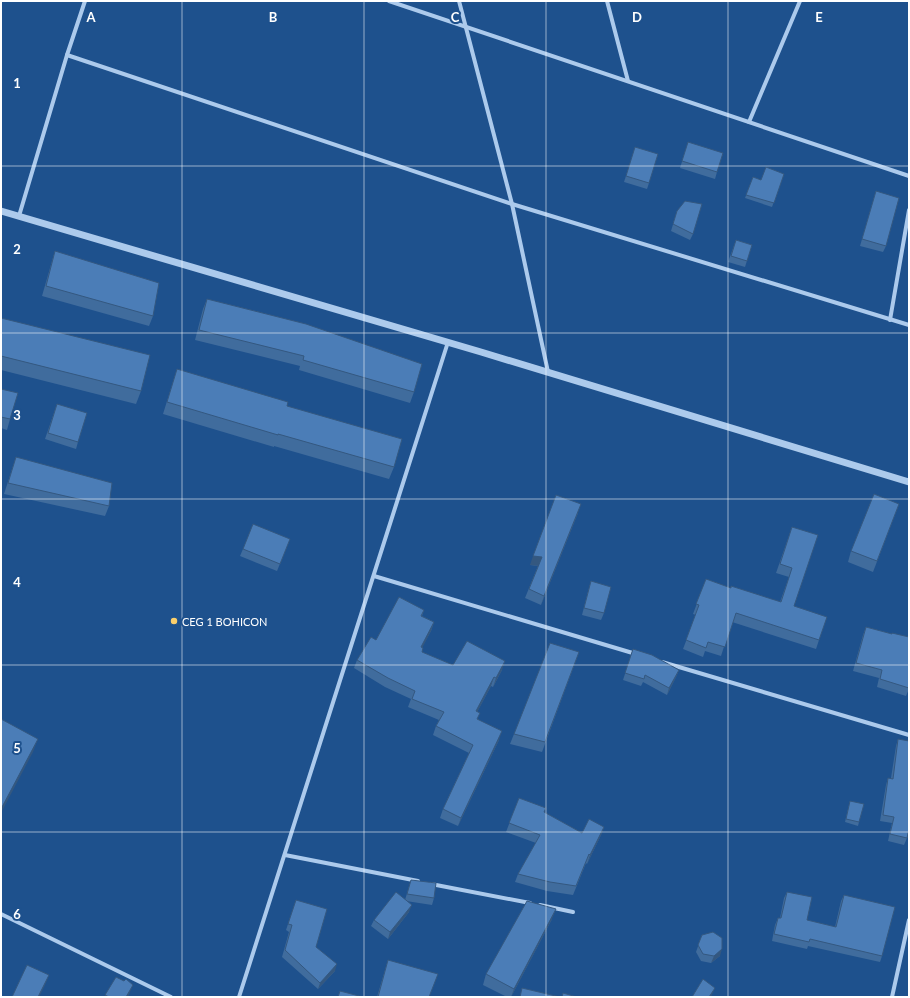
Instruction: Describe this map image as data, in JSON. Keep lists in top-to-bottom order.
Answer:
{
  "places": ["CEG 1 BOHICON"],
  "grid": {
    "columns": [
      "A",
      "B",
      "C",
      "D",
      "E"
    ],
    "rows": [
      "1",
      "2",
      "3",
      "4",
      "5",
      "6"
    ]
  }
}
